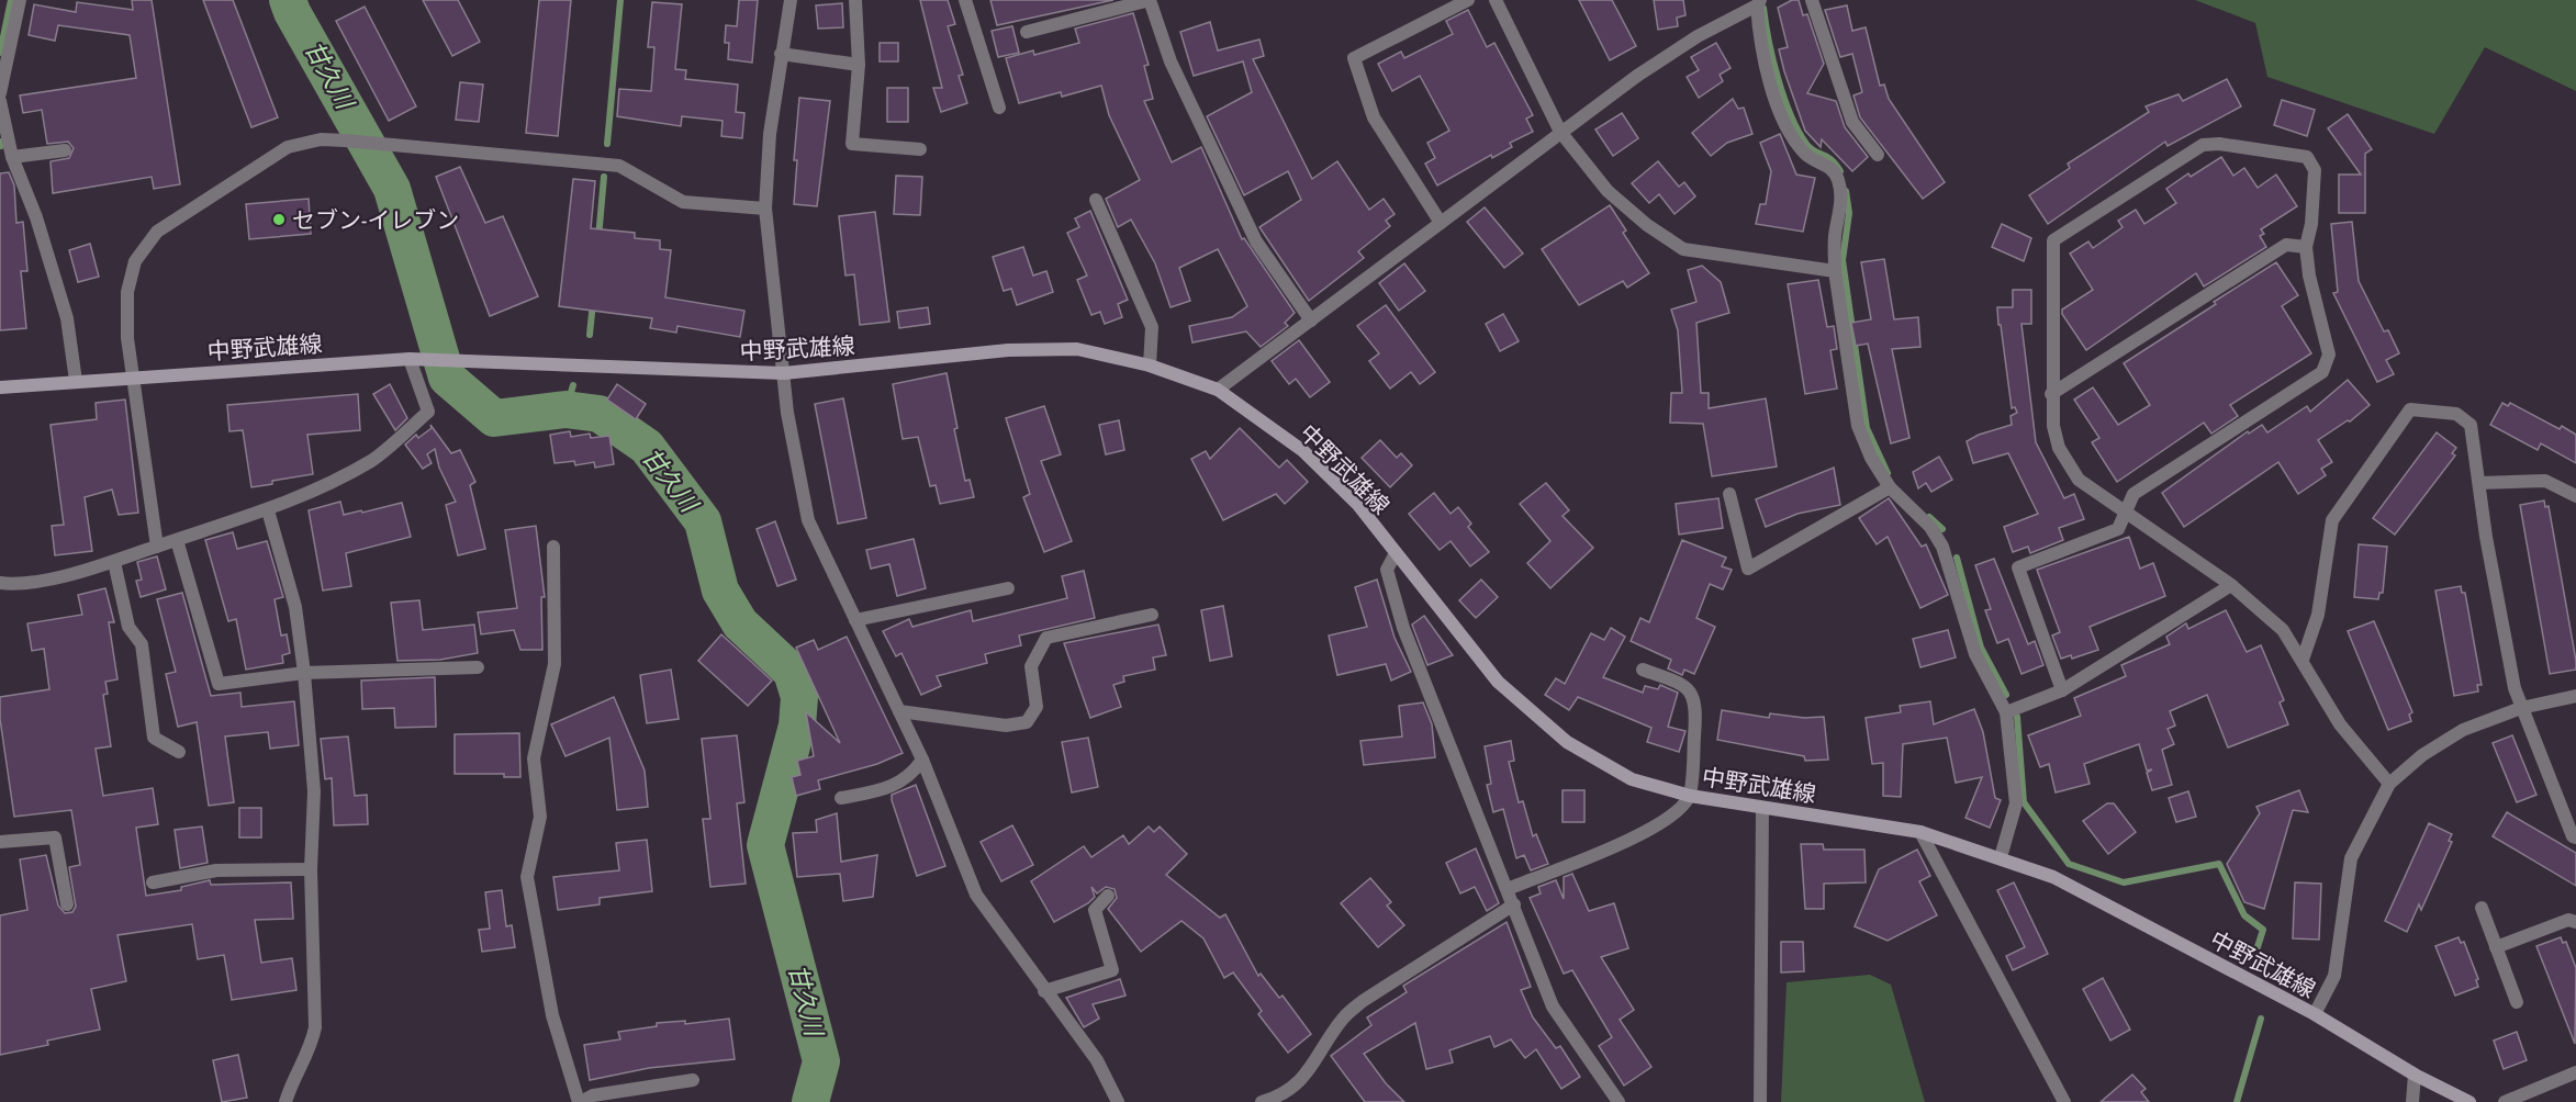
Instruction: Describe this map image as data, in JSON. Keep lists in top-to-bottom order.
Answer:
{
  "streets": {
    "main road": ["中野武雄線"]
  },
  "water": ["甘久川"],
  "places": ["セブン-イレブン"]
}
